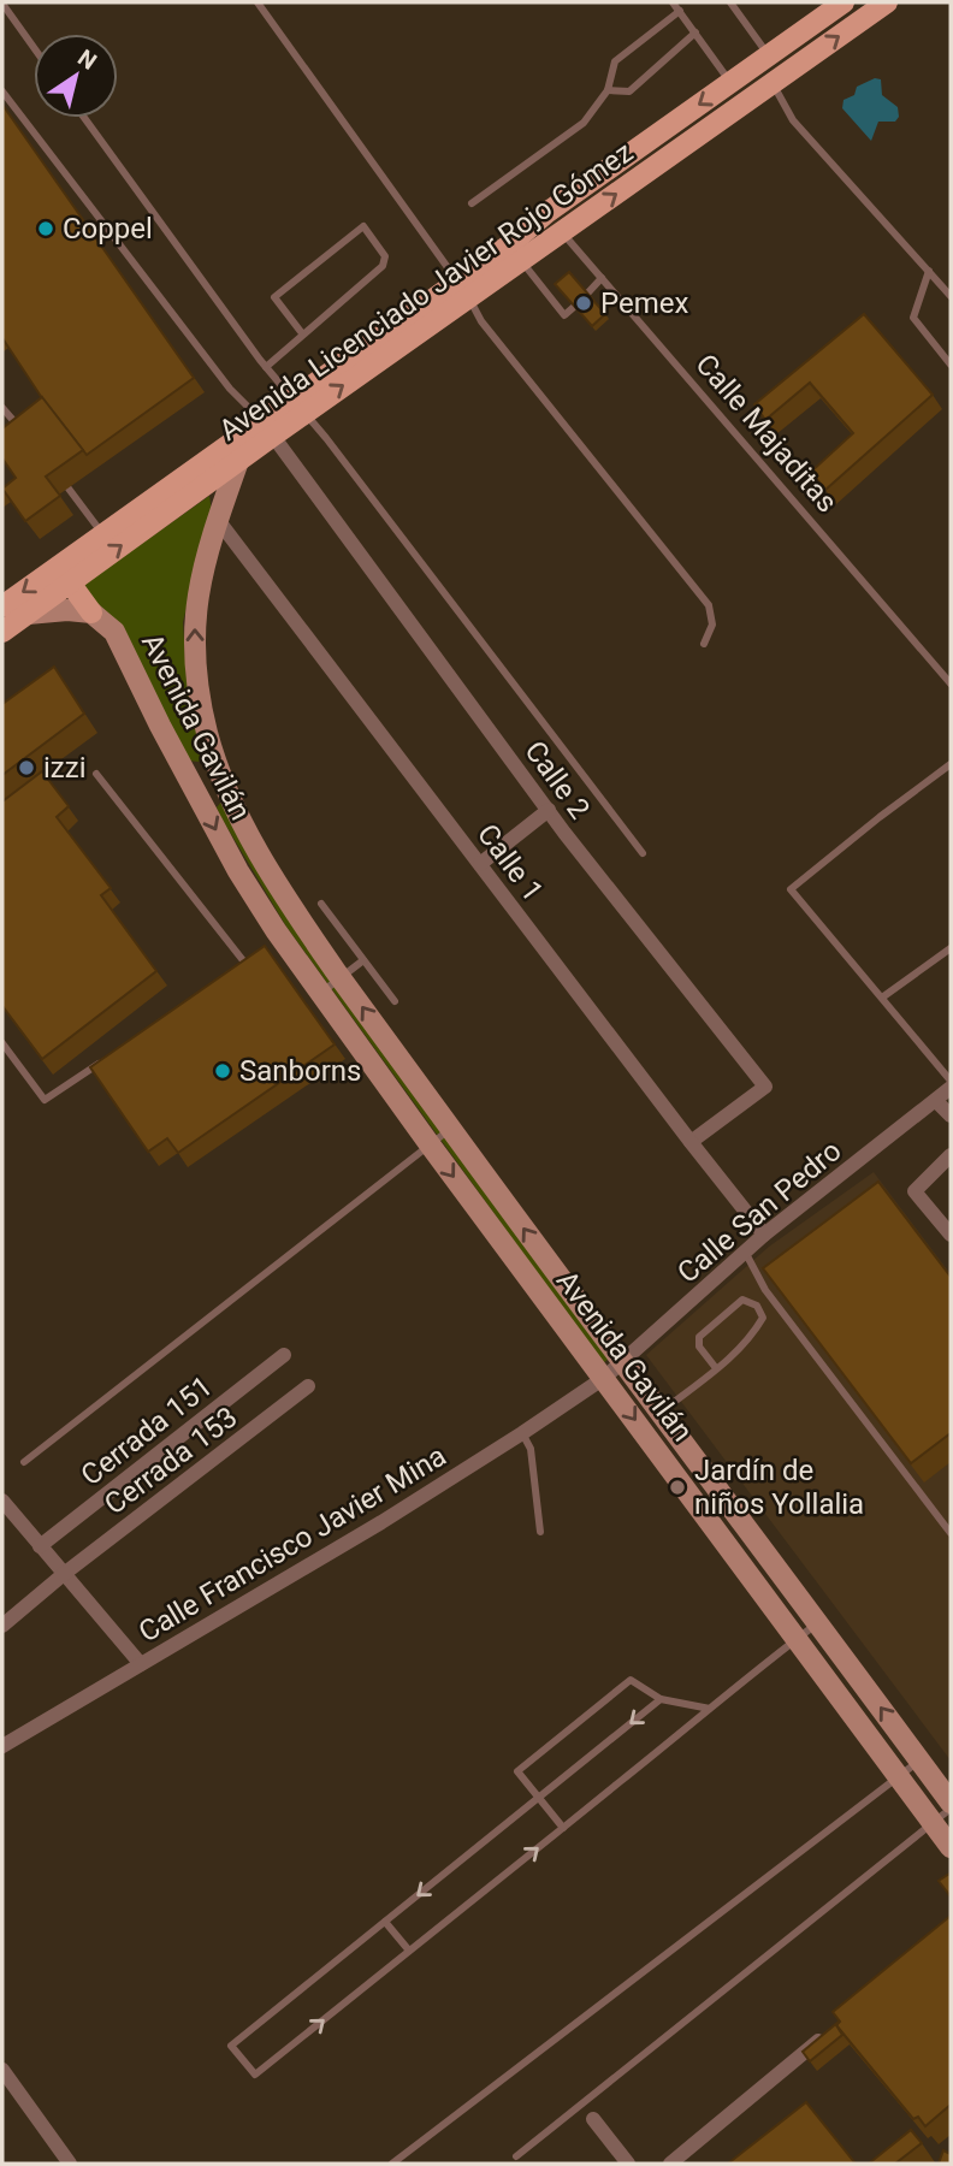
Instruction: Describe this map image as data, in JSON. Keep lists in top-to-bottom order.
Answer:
{
  "streets": {
    "main road": ["Avenida Licenciado Javier Rojo Gómez", "Avenida Gavilán"],
    "street": [
      "Calle 2",
      "Calle 1",
      "Calle San Pedro",
      "Cerrada 151",
      "Cerrada 153",
      "Calle Francisco Javier Mina"
    ],
    "lane": ["Calle Majaditas"]
  },
  "crossings": [
    ["Avenida Licenciado Javier Rojo Gómez", "Calle Majaditas"],
    ["Avenida Licenciado Javier Rojo Gómez", "Avenida Gavilán"],
    ["Avenida Licenciado Javier Rojo Gómez", "Calle 2"],
    ["Avenida Gavilán", "Calle 1"],
    ["Avenida Gavilán", "Calle San Pedro"],
    ["Avenida Gavilán", "Calle Francisco Javier Mina"],
    ["Calle 2", "Calle 1"],
    ["Calle 1", "Calle San Pedro"],
    ["Calle San Pedro", "Calle Francisco Javier Mina"]
  ],
  "places": [
    "Coppel",
    "Pemex",
    "izzi",
    "Sanborns",
    "Jardín de niños Yollalia"
  ],
  "north": "top right"
}
